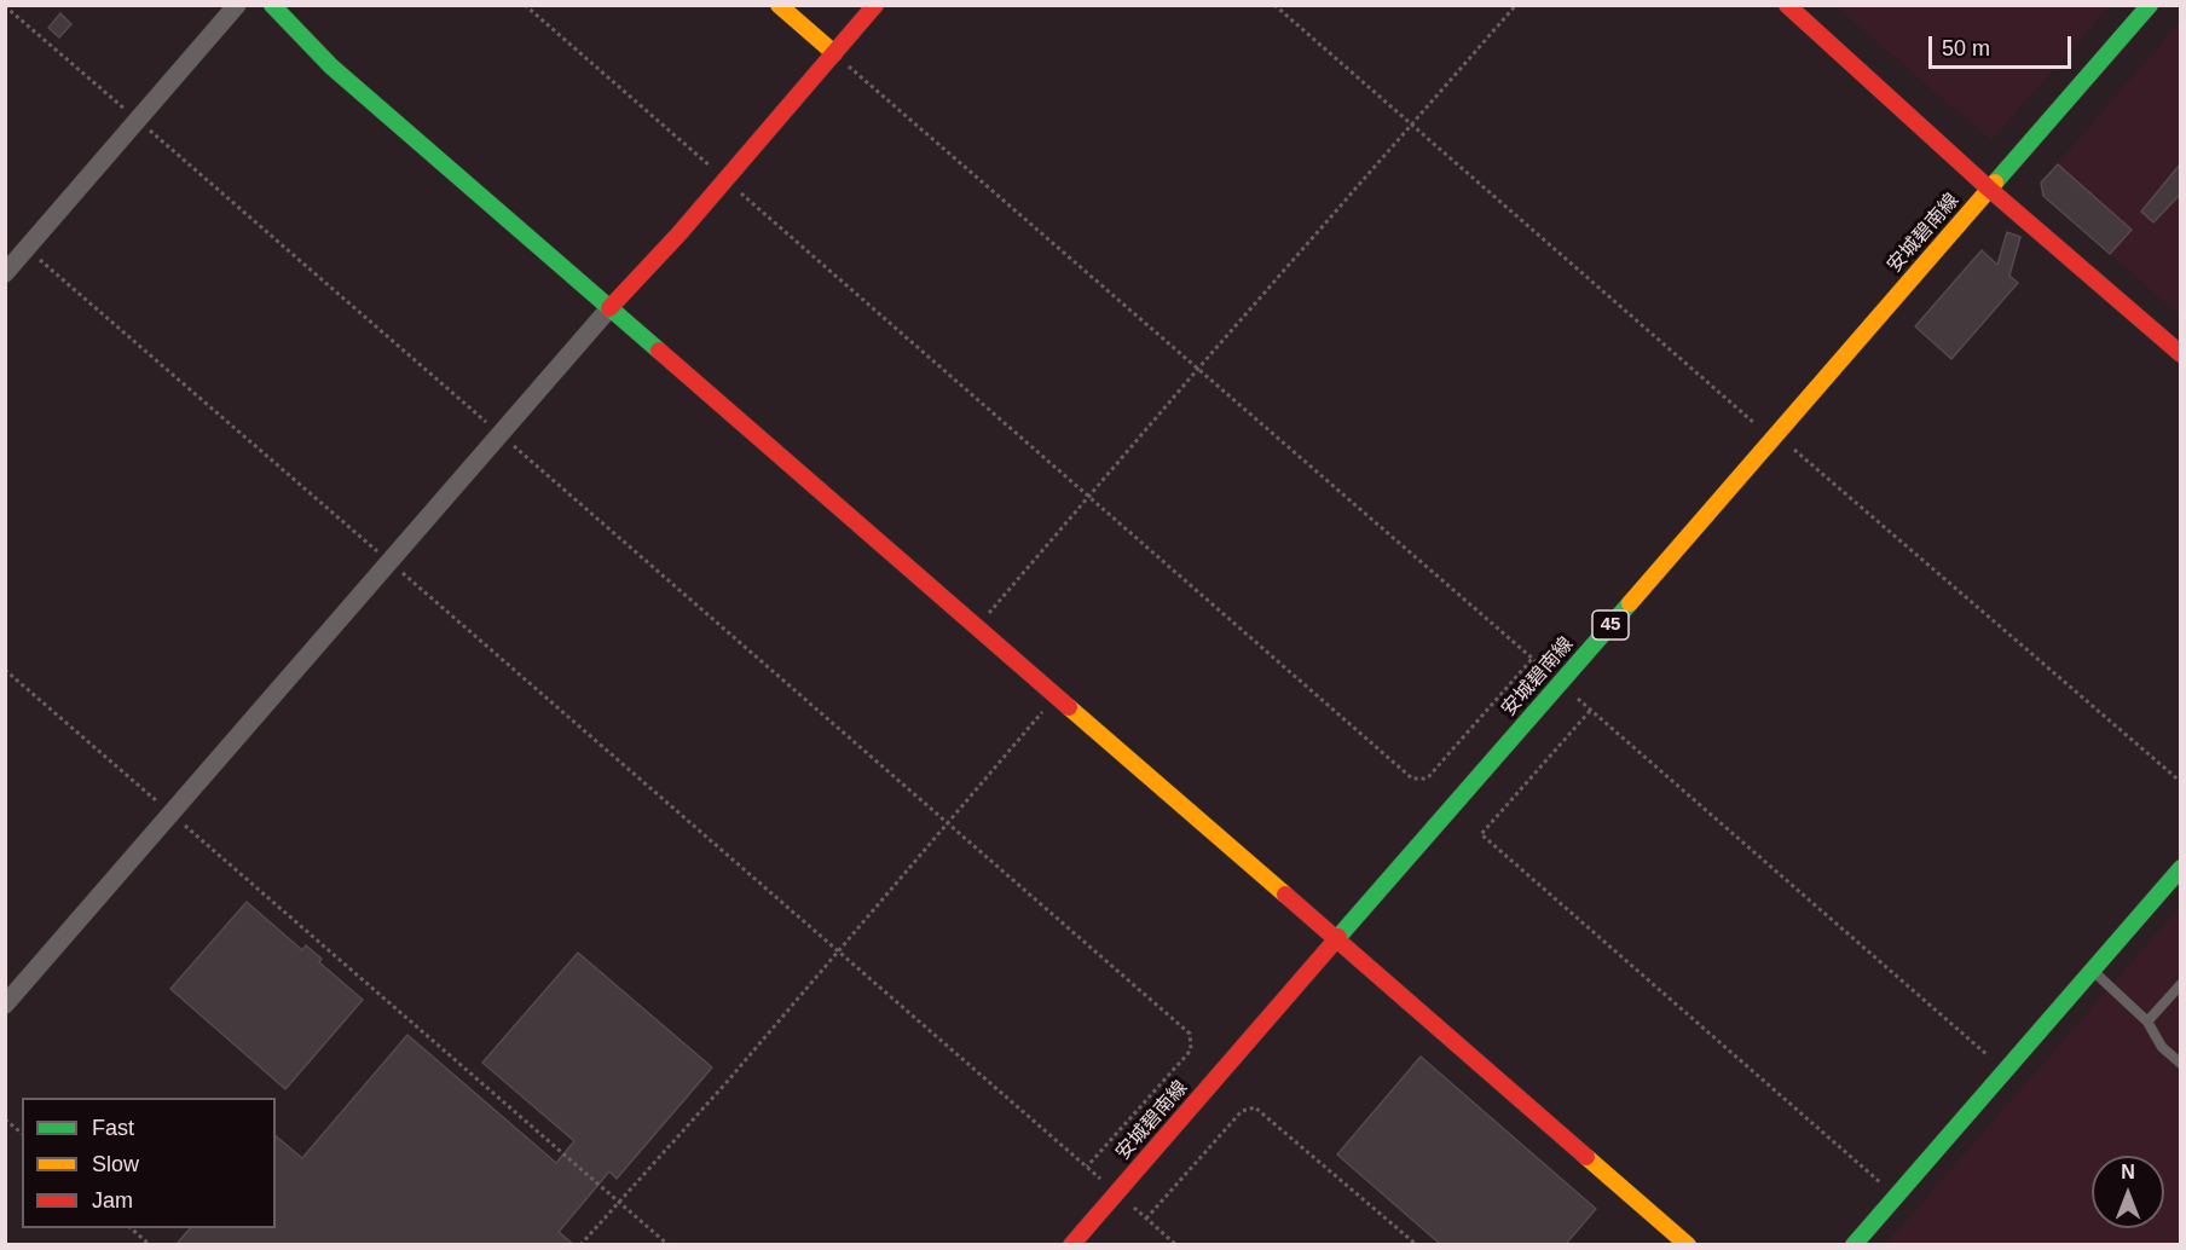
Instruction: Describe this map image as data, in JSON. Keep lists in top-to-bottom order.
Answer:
{
  "streets": {
    "street": ["安城碧南線", "45"]
  },
  "legend": ["Fast", "Slow", "Jam"],
  "scale_bar": "50 m",
  "north": "top"
}
